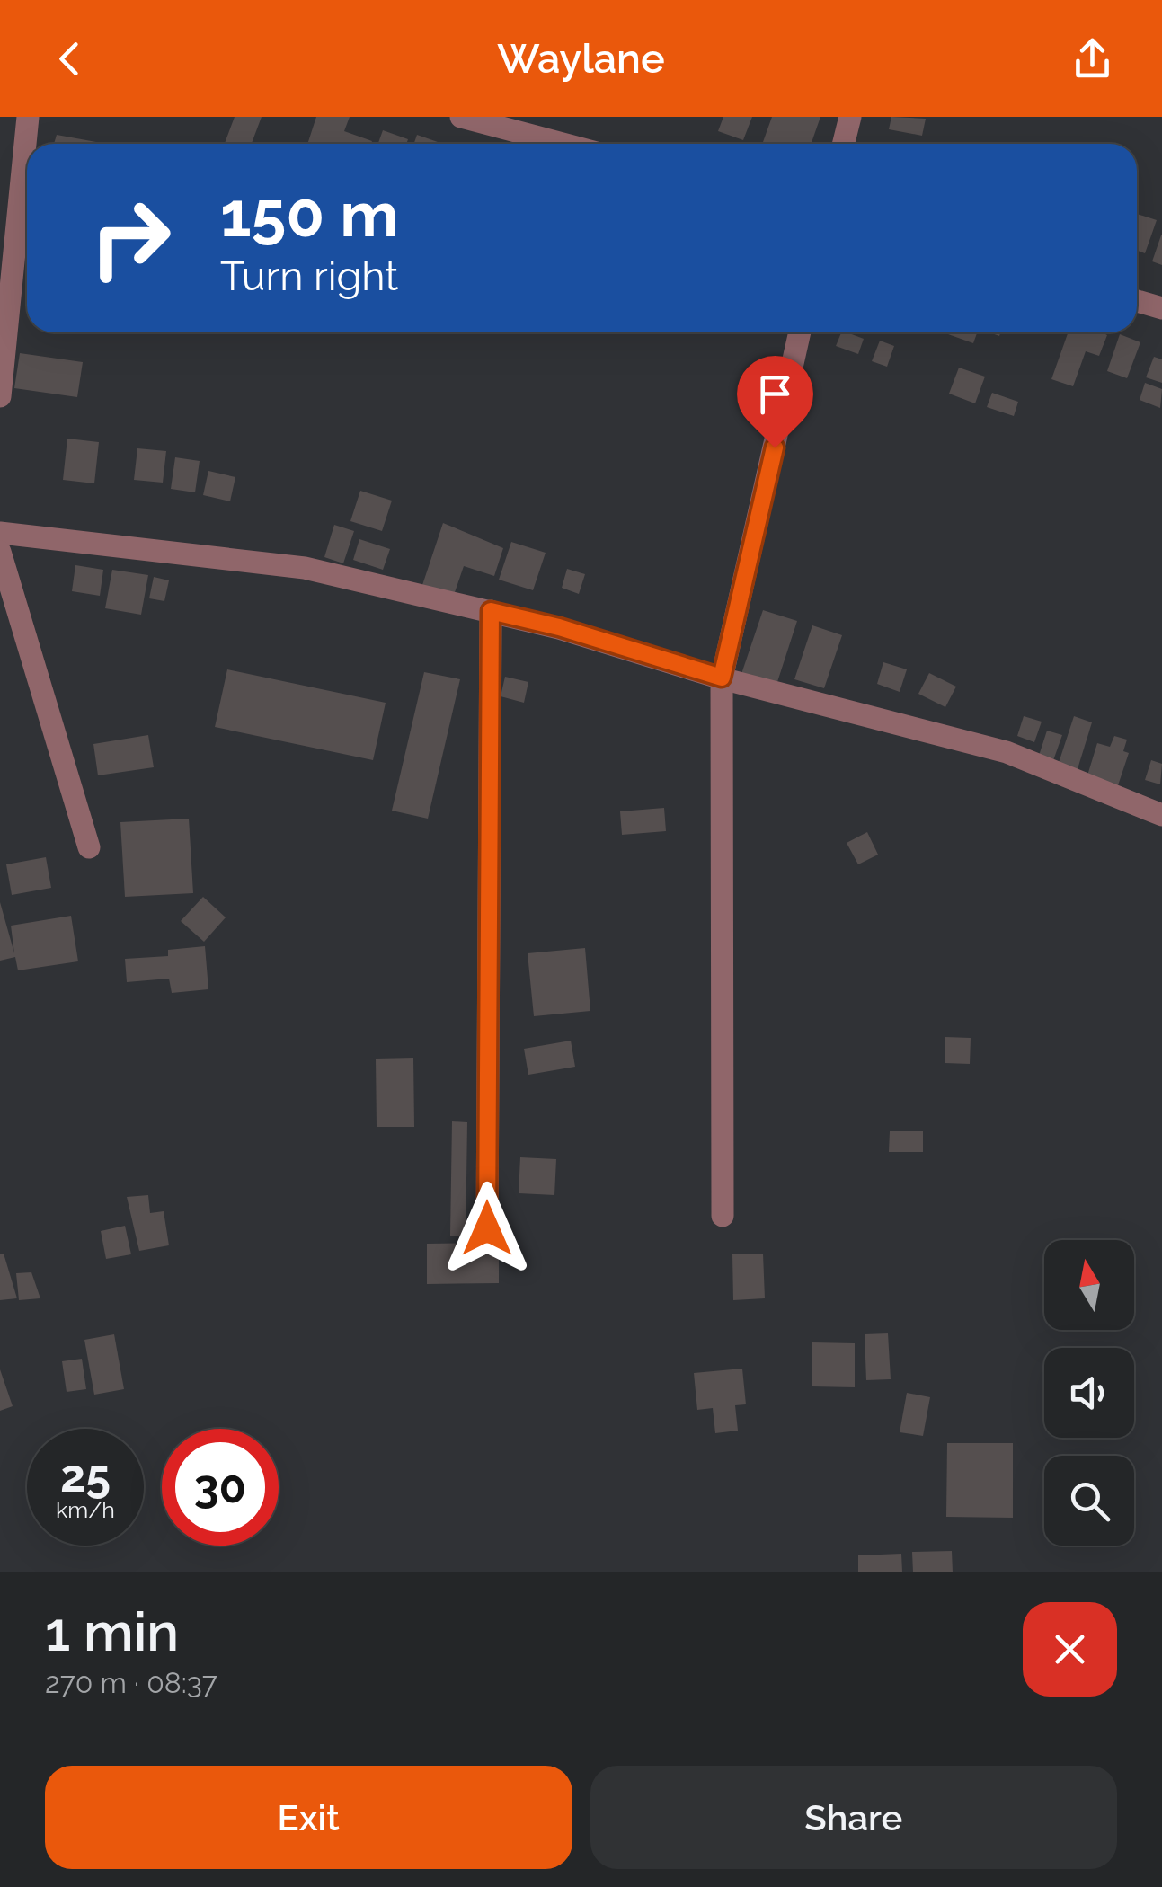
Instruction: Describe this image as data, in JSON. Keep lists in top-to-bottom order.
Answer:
{
  "north": "top",
  "page": {
    "header": "Waylane",
    "turn": ["150 m", "Turn right"],
    "speed": "25 km/h",
    "limit": "30",
    "heading": ["1 min", "270 m · 08:37"],
    "buttons": ["Exit", "Share"]
  }
}
